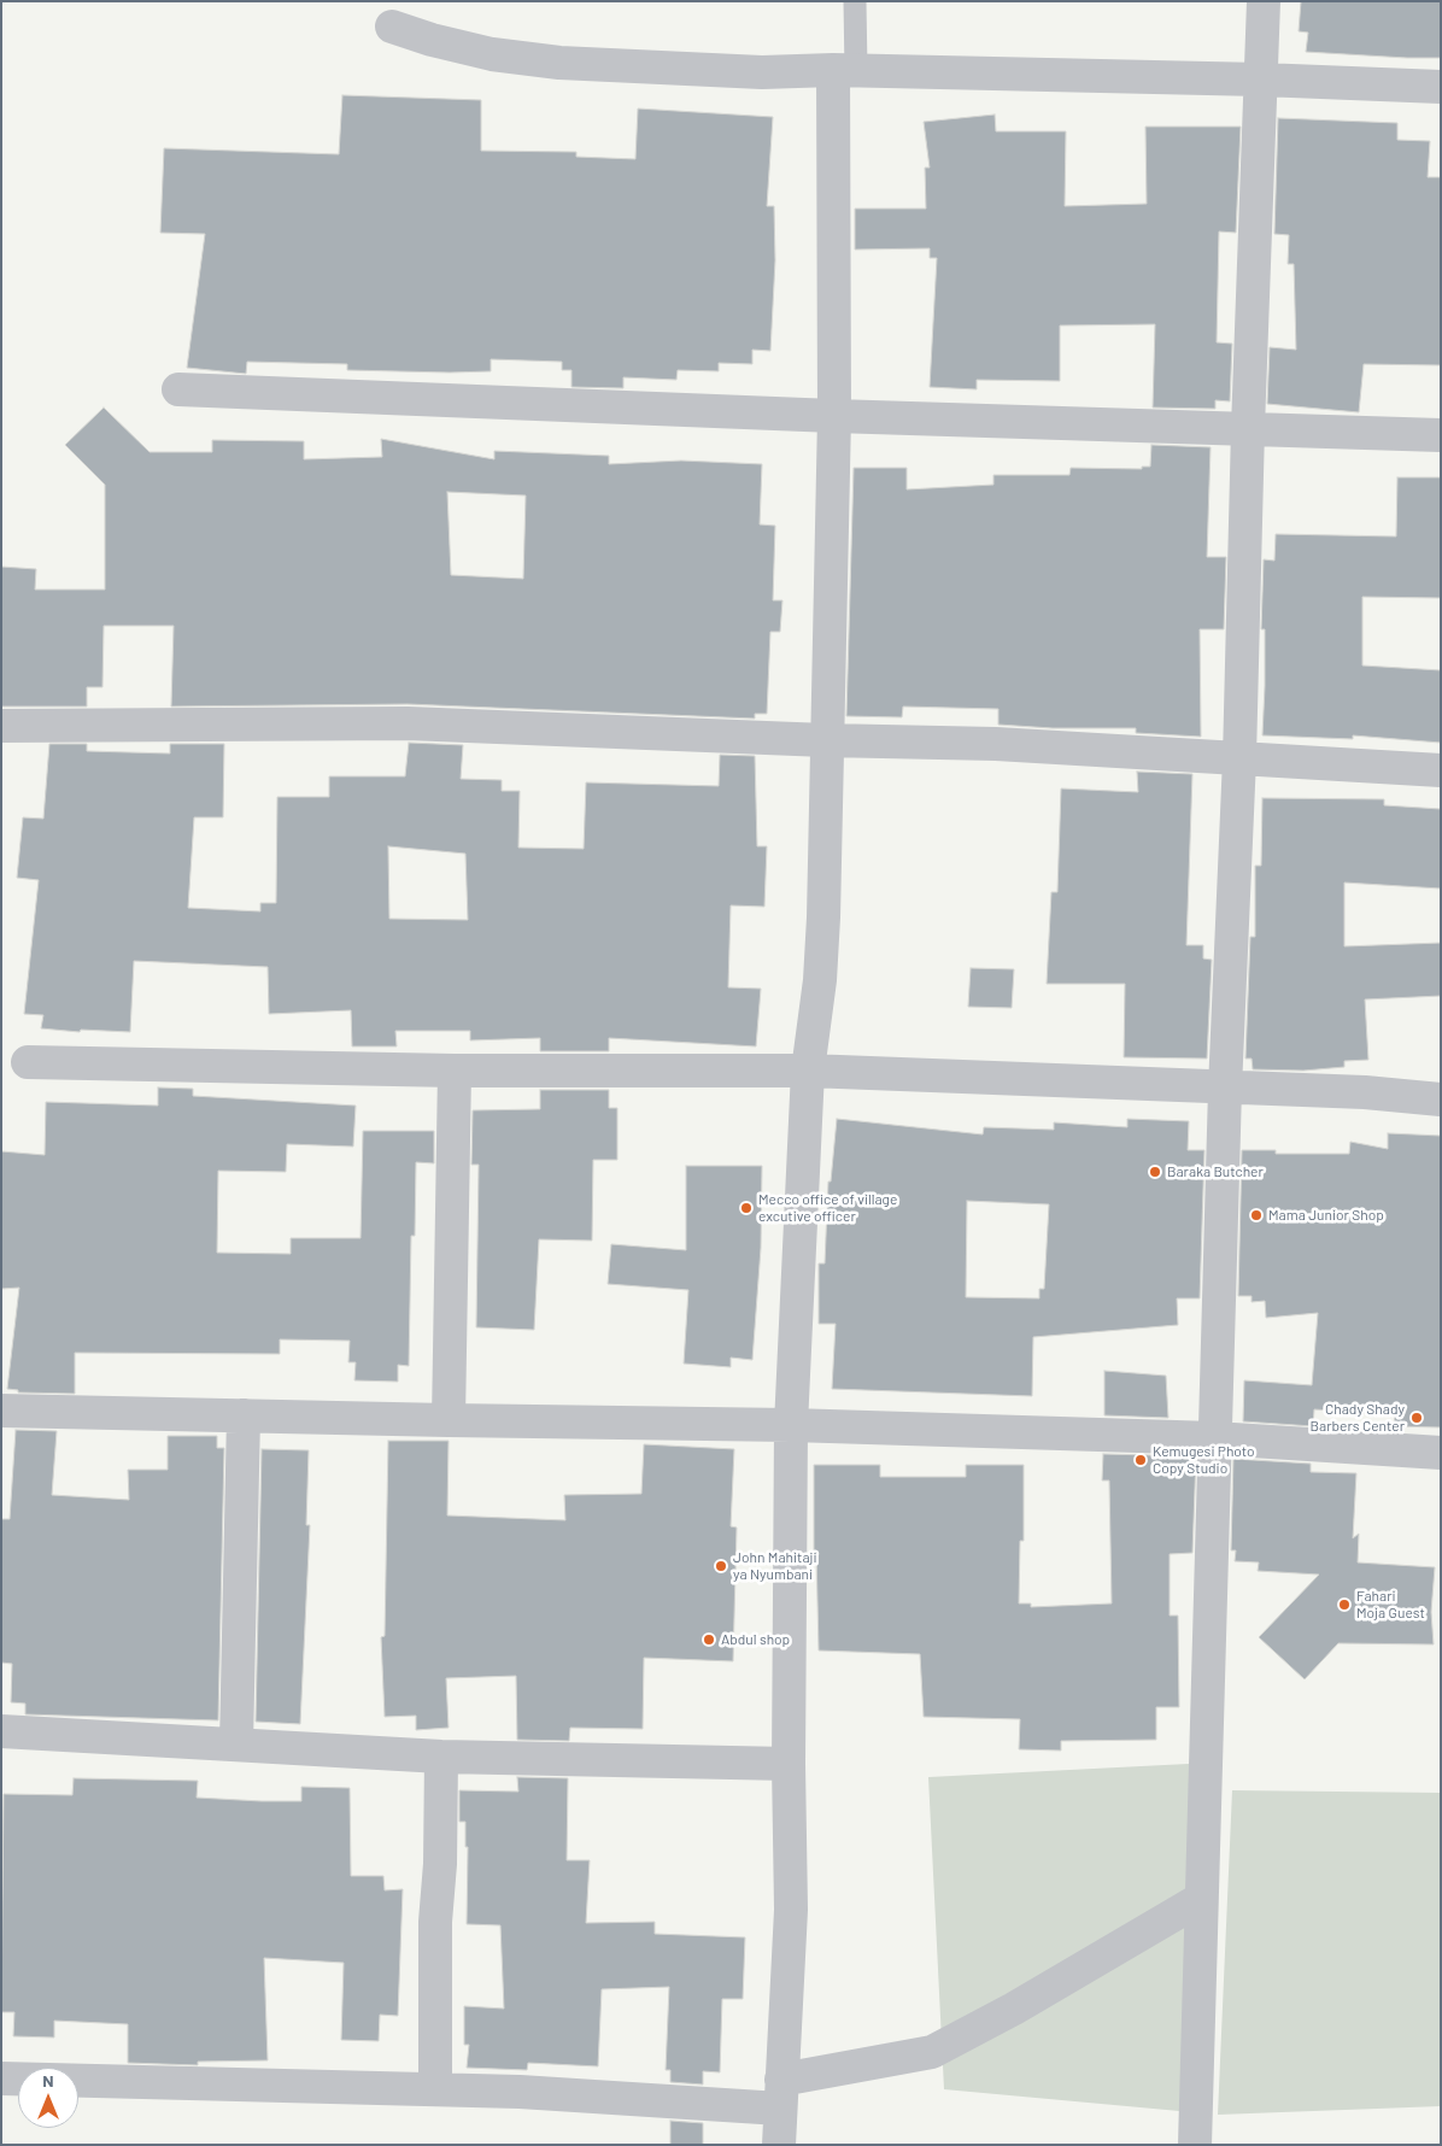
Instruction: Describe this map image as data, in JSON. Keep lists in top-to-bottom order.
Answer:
{
  "places": [
    "Baraka Butcher",
    "Mecco office of village excutive officer",
    "Mama Junior Shop",
    "Chady Shady Barbers Center",
    "Kemugesi Photo Copy Studio",
    "John Mahitaji ya Nyumbani",
    "Fahari Moja Guest",
    "Abdul shop"
  ],
  "north": "top"
}
